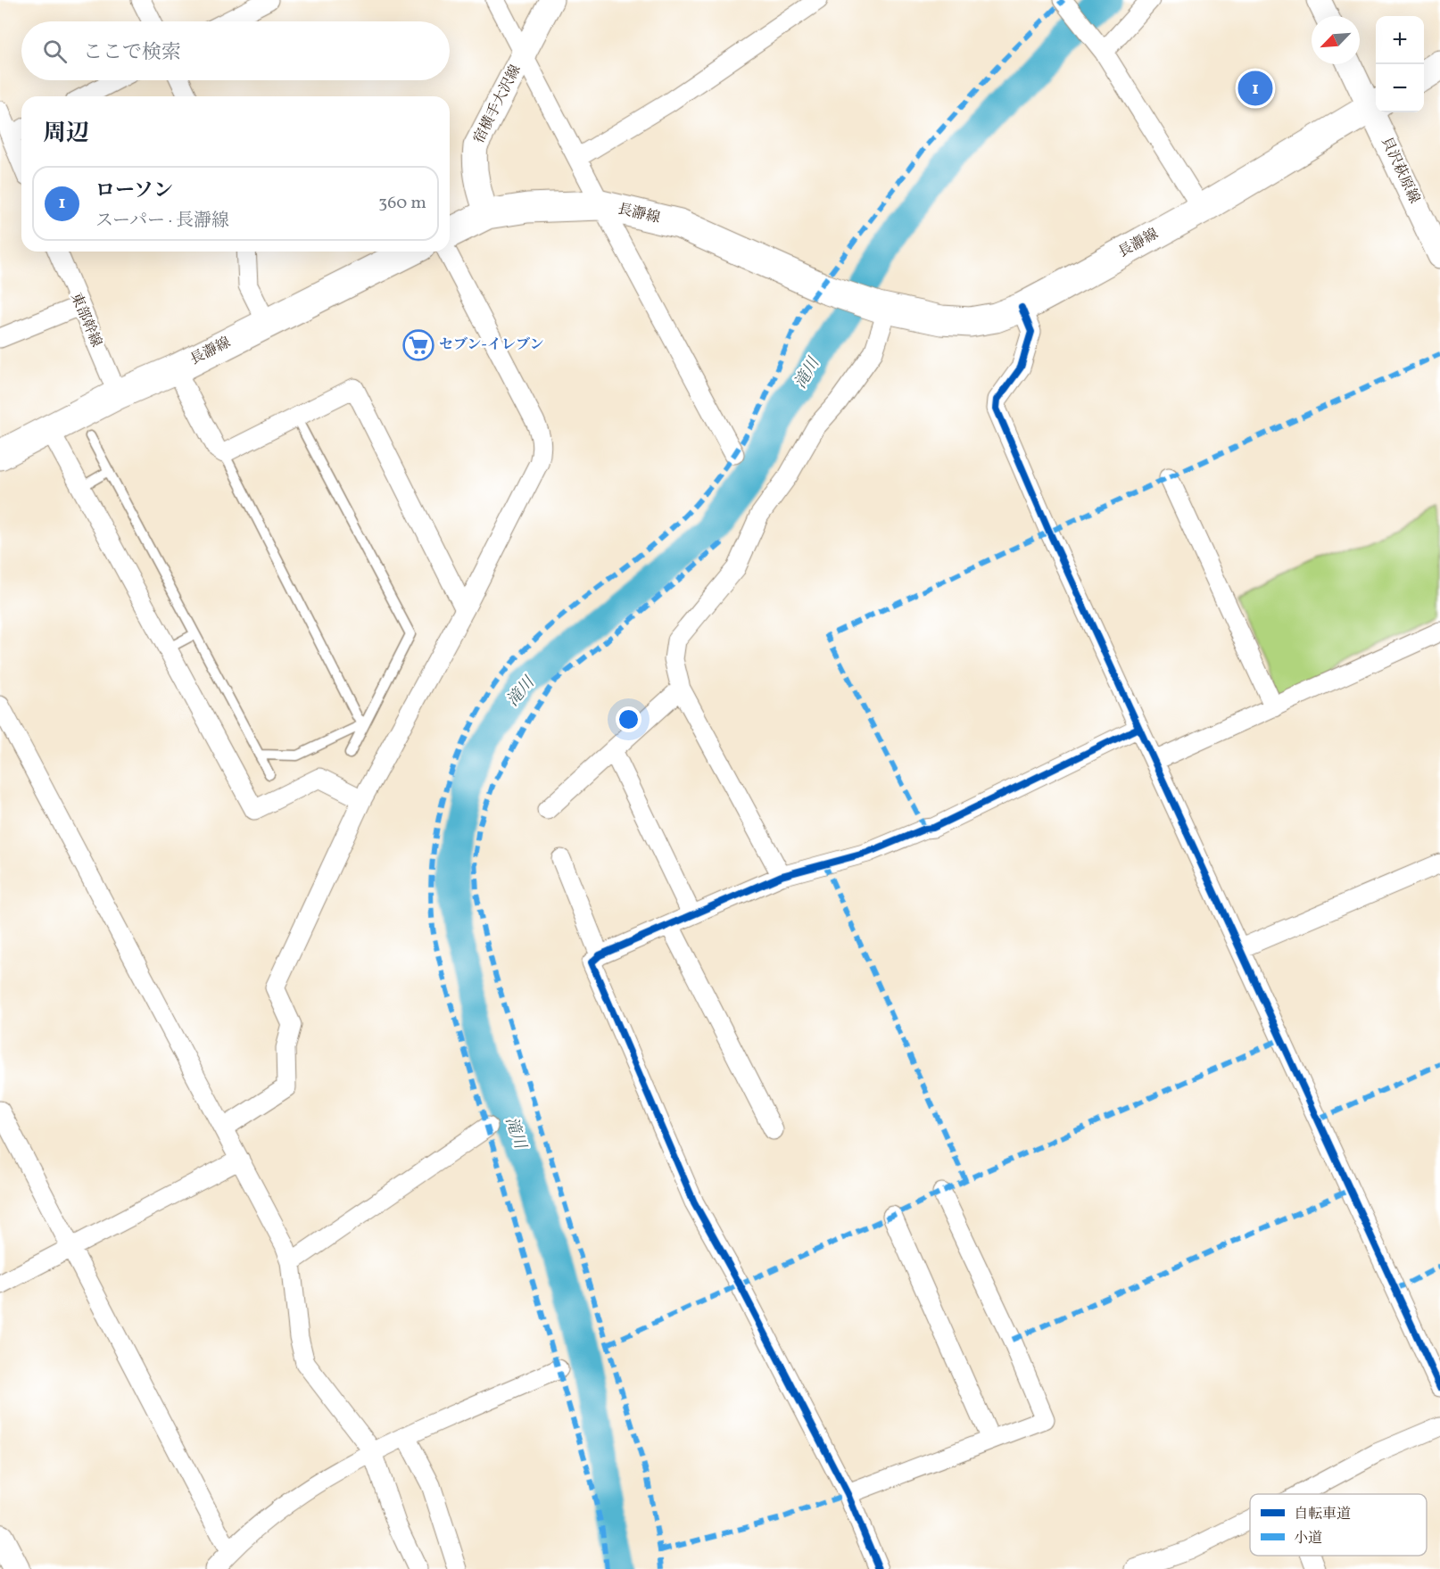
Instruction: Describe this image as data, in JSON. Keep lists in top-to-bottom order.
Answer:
{
  "streets": {
    "main road": ["長瀞線"],
    "street": ["宿横手大沢線", "貝沢萩原線", "東部幹線"]
  },
  "crossings": [
    ["宿横手大沢線", "長瀞線"],
    ["貝沢萩原線", "長瀞線"],
    ["長瀞線", "東部幹線"]
  ],
  "water": ["滝川"],
  "places": {
    "supermarket": ["セブン-イレブン"]
  },
  "legend": ["自転車道", "小道"],
  "north": "bottom left",
  "page": {
    "map_buttons": ["+", "−"],
    "search": "ここで検索",
    "pins": "1",
    "heading": "周辺",
    "list": [
      {
        "mark": "1",
        "name": "ローソン",
        "note": "スーパー · 長瀞線",
        "value": "360 m"
      }
    ]
  }
}
